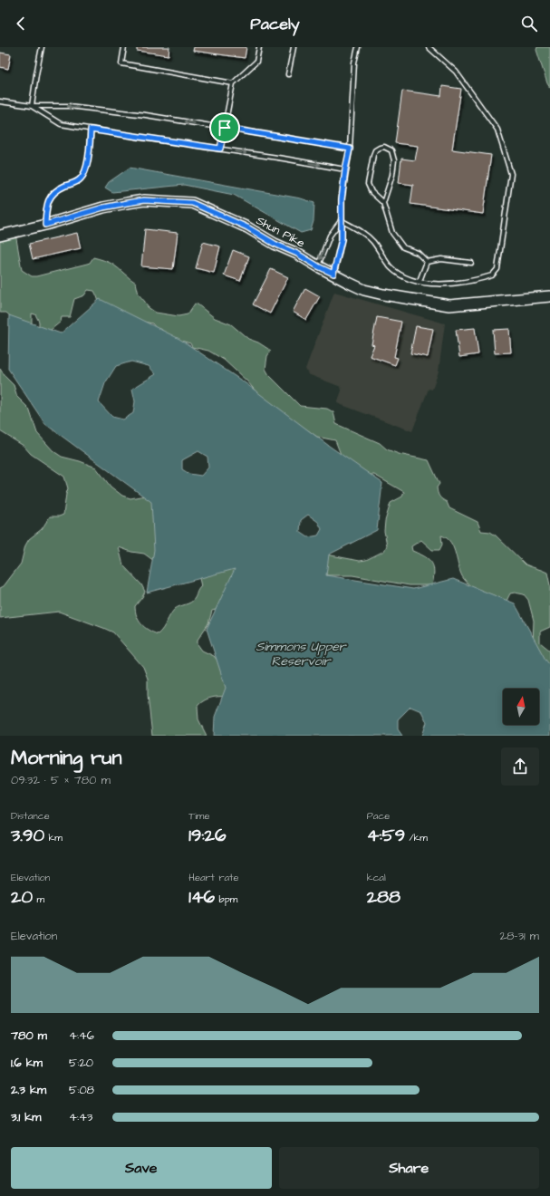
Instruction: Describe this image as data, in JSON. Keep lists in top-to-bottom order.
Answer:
{
  "streets": {
    "main road": ["Shun Pike"]
  },
  "water": ["Simmons Upper Reservoir"],
  "north": "top",
  "page": {
    "header": "Pacely",
    "heading": ["Morning run", "09:32 · 5 × 780 m"],
    "stats": [
      ["Distance", "3.90 km"],
      ["Time", "19:26"],
      ["Pace", "4:59 /km"],
      ["Elevation", "20 m"],
      ["Heart rate", "146 bpm"],
      ["kcal", "288"]
    ],
    "chart": ["Elevation", "28–31 m"],
    "list": [
      {
        "name": "780 m",
        "note": "4:46"
      },
      {
        "name": "1.6 km",
        "note": "5:20"
      },
      {
        "name": "2.3 km",
        "note": "5:08"
      },
      {
        "name": "3.1 km",
        "note": "4:43"
      }
    ],
    "buttons": ["Save", "Share"]
  }
}
